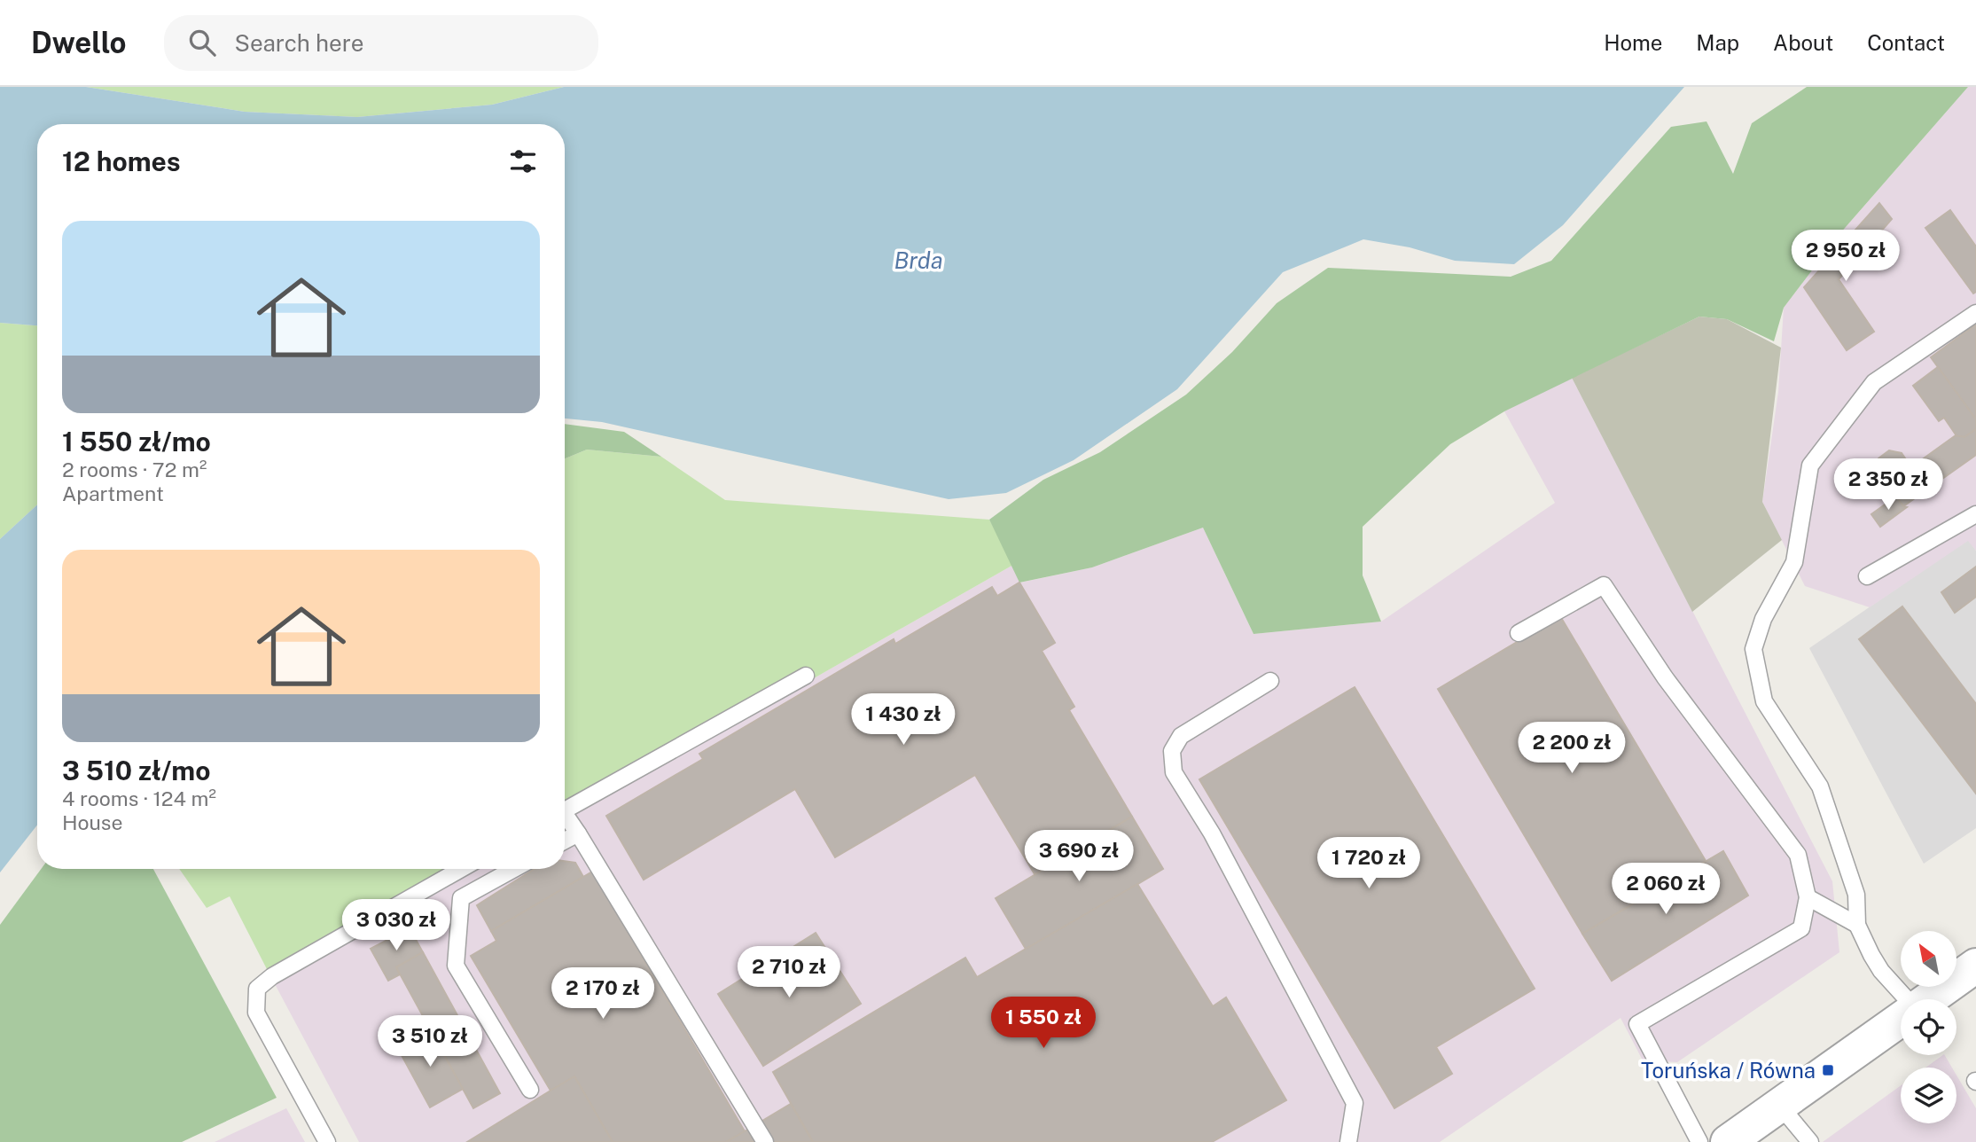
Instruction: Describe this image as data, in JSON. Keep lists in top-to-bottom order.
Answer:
{
  "water": ["Brda"],
  "places": {
    "transit": ["Toruńska / Równa"]
  },
  "north": "top left",
  "page": {
    "header": "Dwello",
    "search": "Search here",
    "nav": [
      "Home",
      "Map",
      "About",
      "Contact"
    ],
    "heading": "12 homes",
    "list": [
      {
        "name": "1 550 zł/mo",
        "note": "2 rooms · 72 m² · Apartment"
      },
      {
        "name": "3 510 zł/mo",
        "note": "4 rooms · 124 m² · House"
      }
    ],
    "price": [
      "2 950 zł",
      "2 350 zł",
      "1 430 zł",
      "2 200 zł",
      "3 690 zł",
      "1 720 zł",
      "2 060 zł",
      "3 030 zł",
      "2 710 zł",
      "2 170 zł",
      "1 550 zł",
      "3 510 zł"
    ]
  }
}
